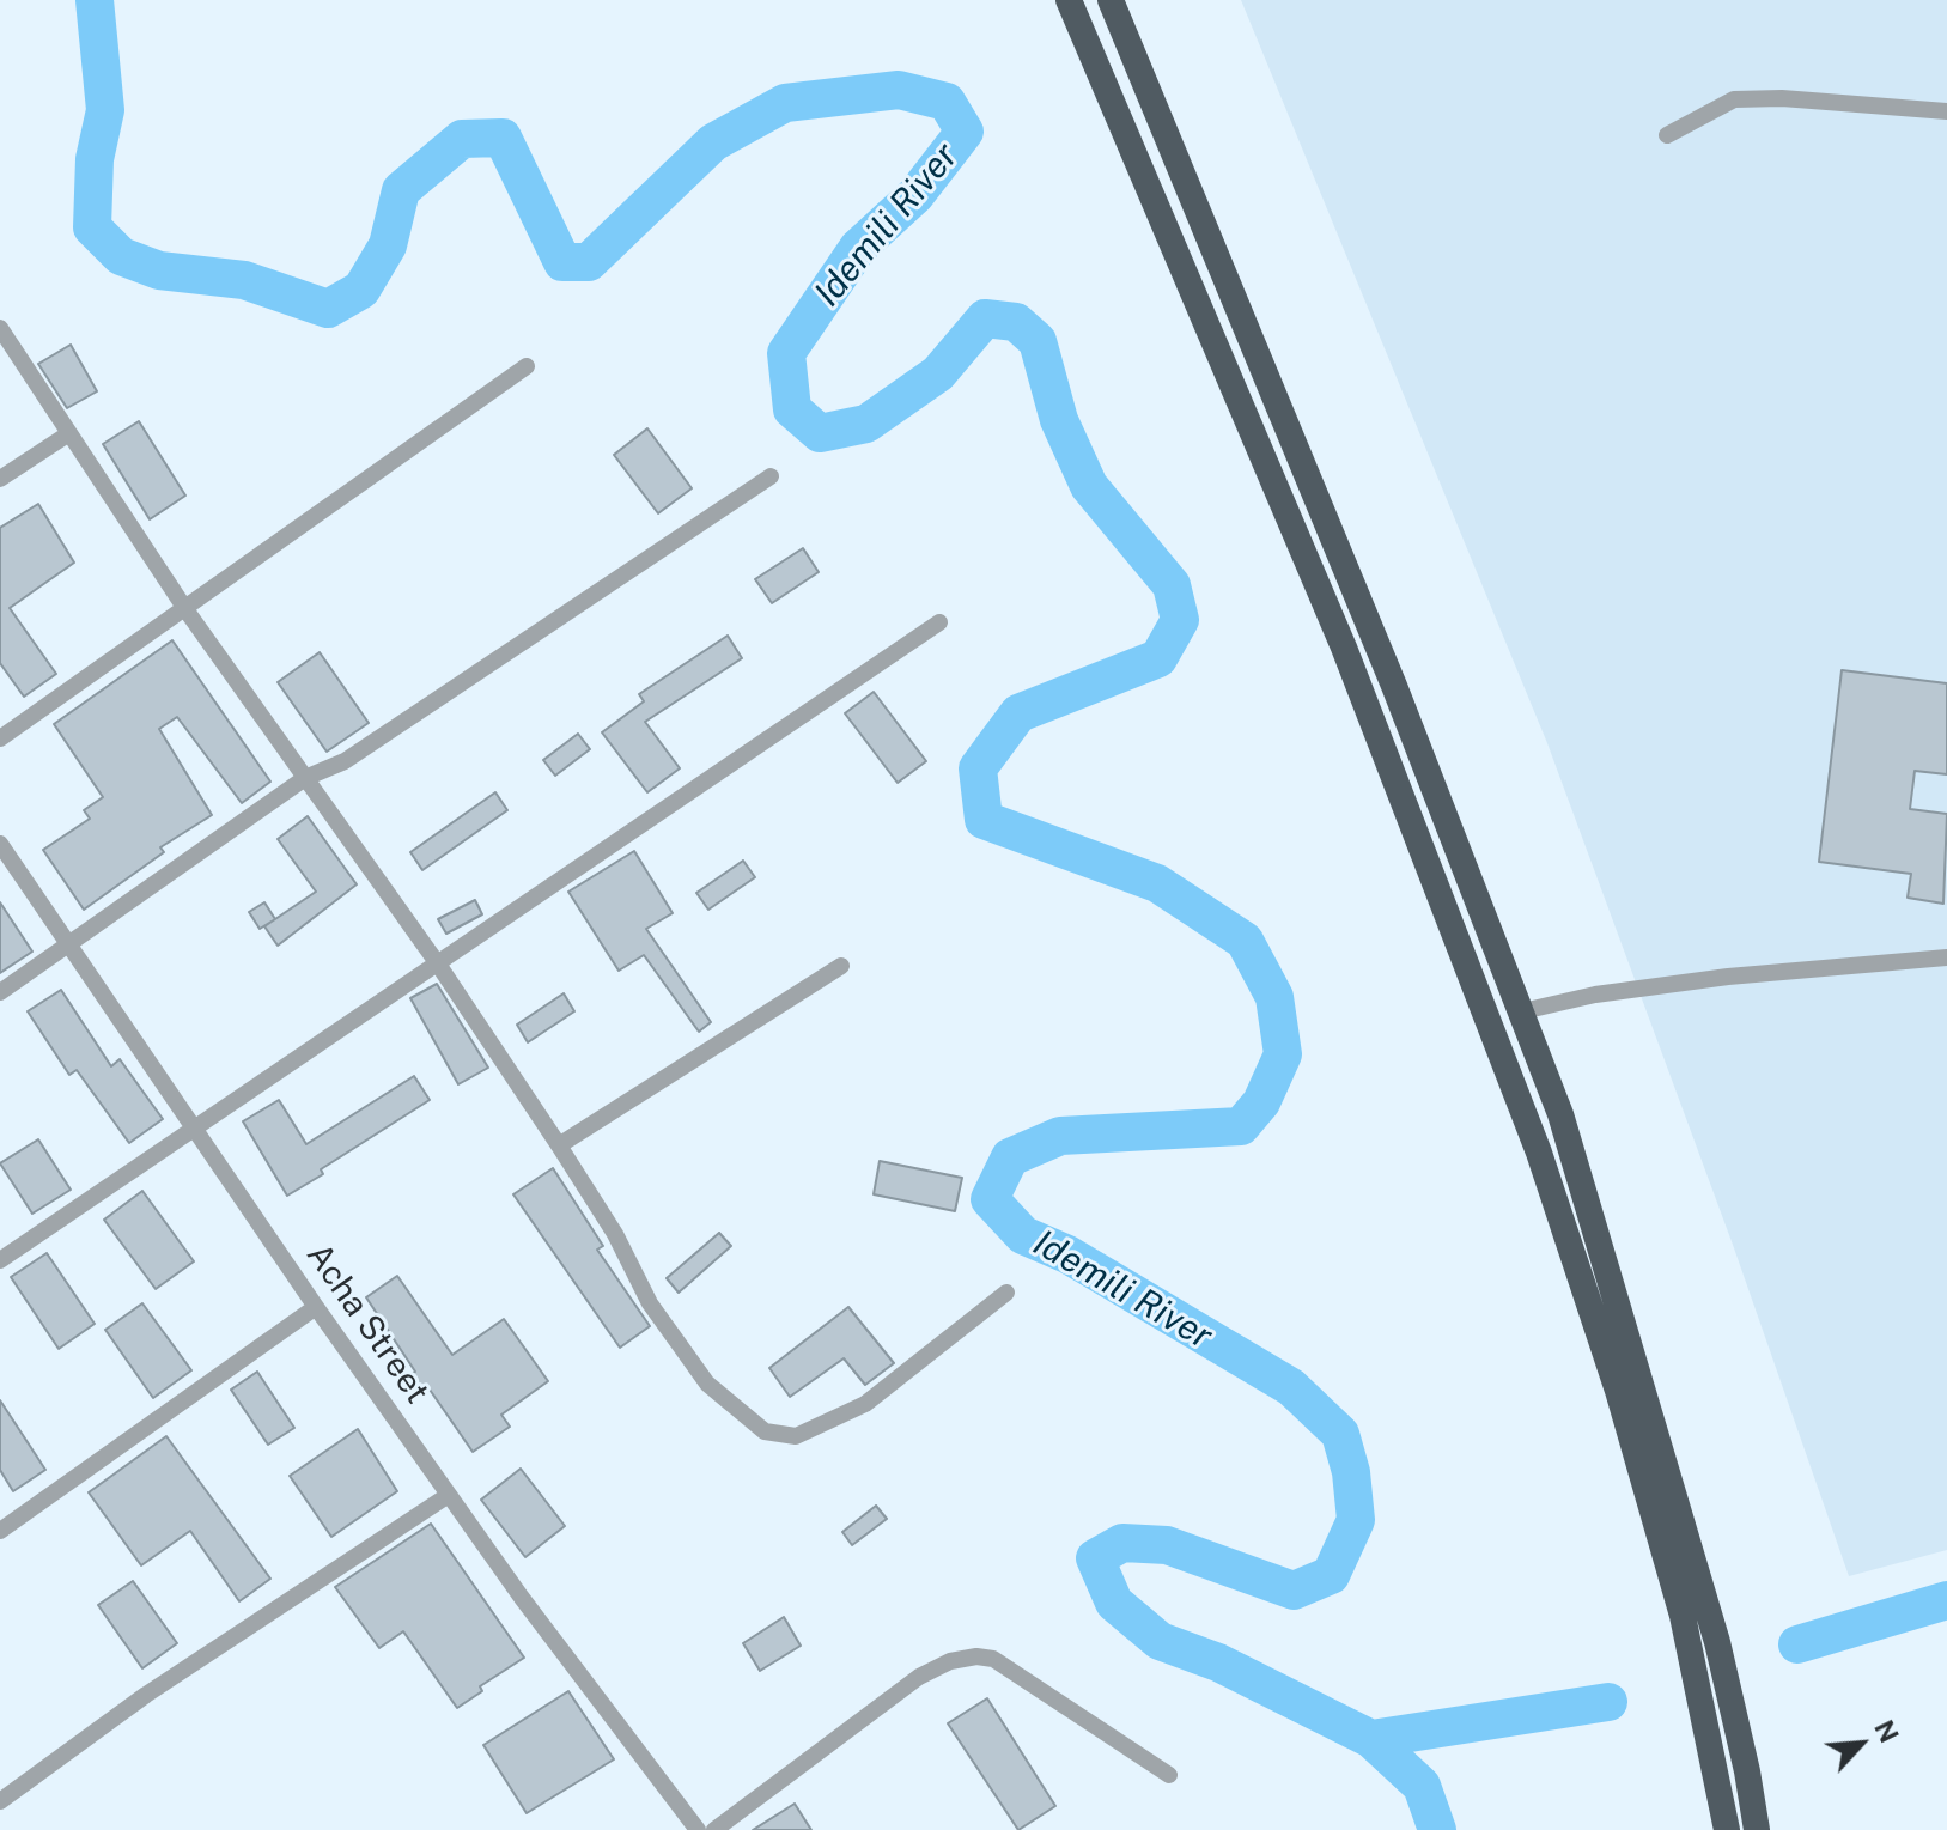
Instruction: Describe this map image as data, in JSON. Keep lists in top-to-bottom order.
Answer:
{
  "streets": {
    "street": ["Acha Street"]
  },
  "water": ["Idemili River"],
  "north": "top right"
}
